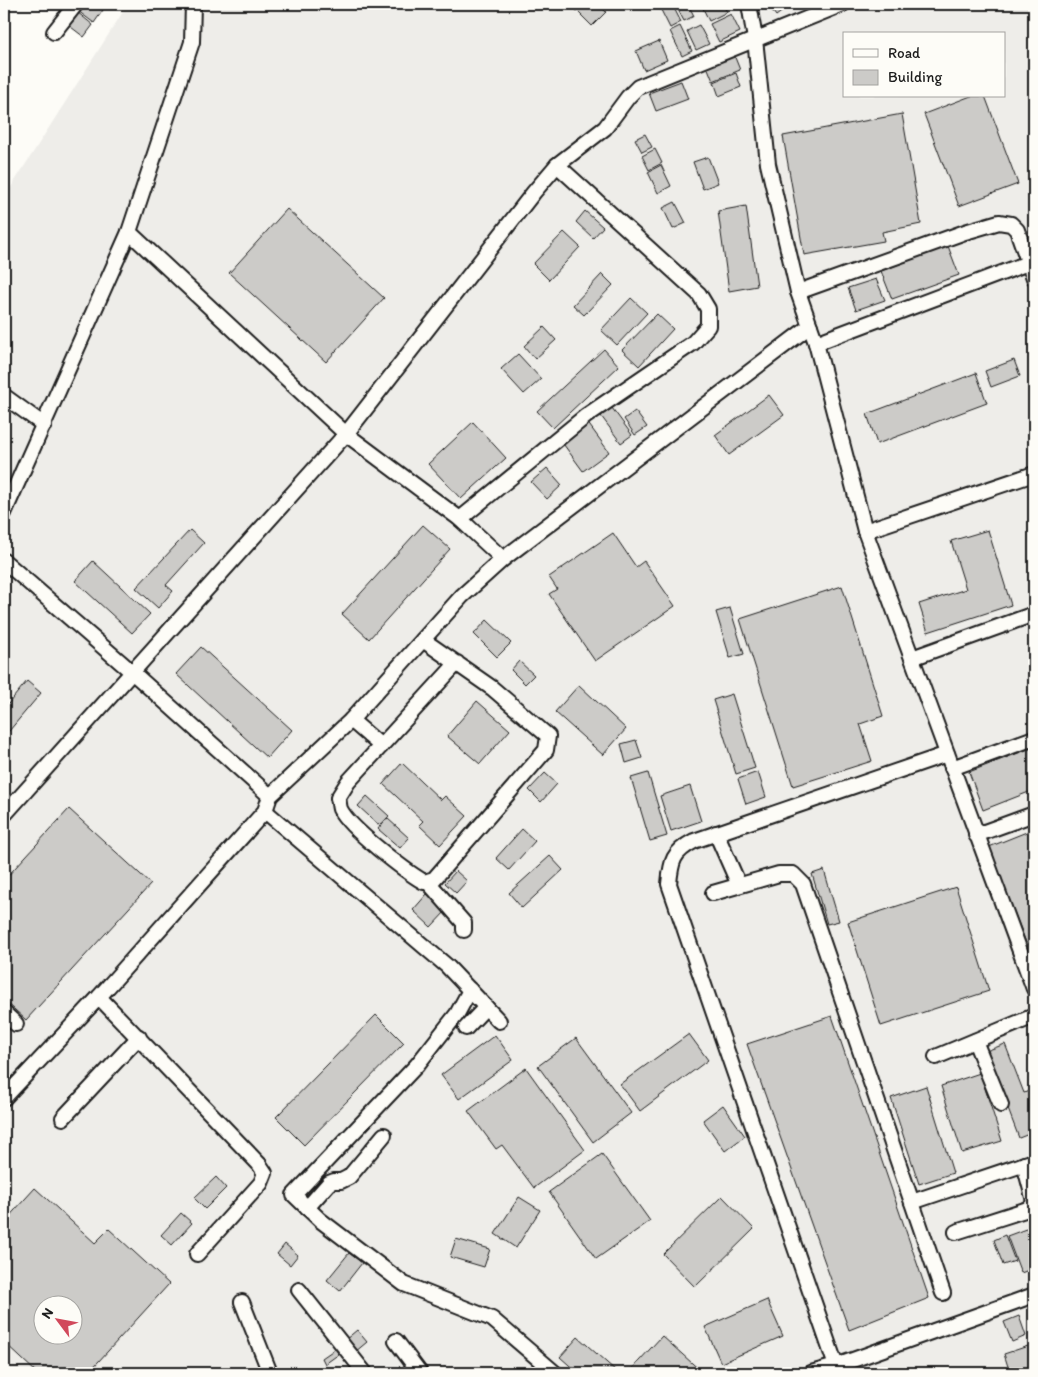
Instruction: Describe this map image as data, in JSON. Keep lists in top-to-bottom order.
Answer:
{
  "legend": ["Road", "Building"],
  "north": "top left"
}
